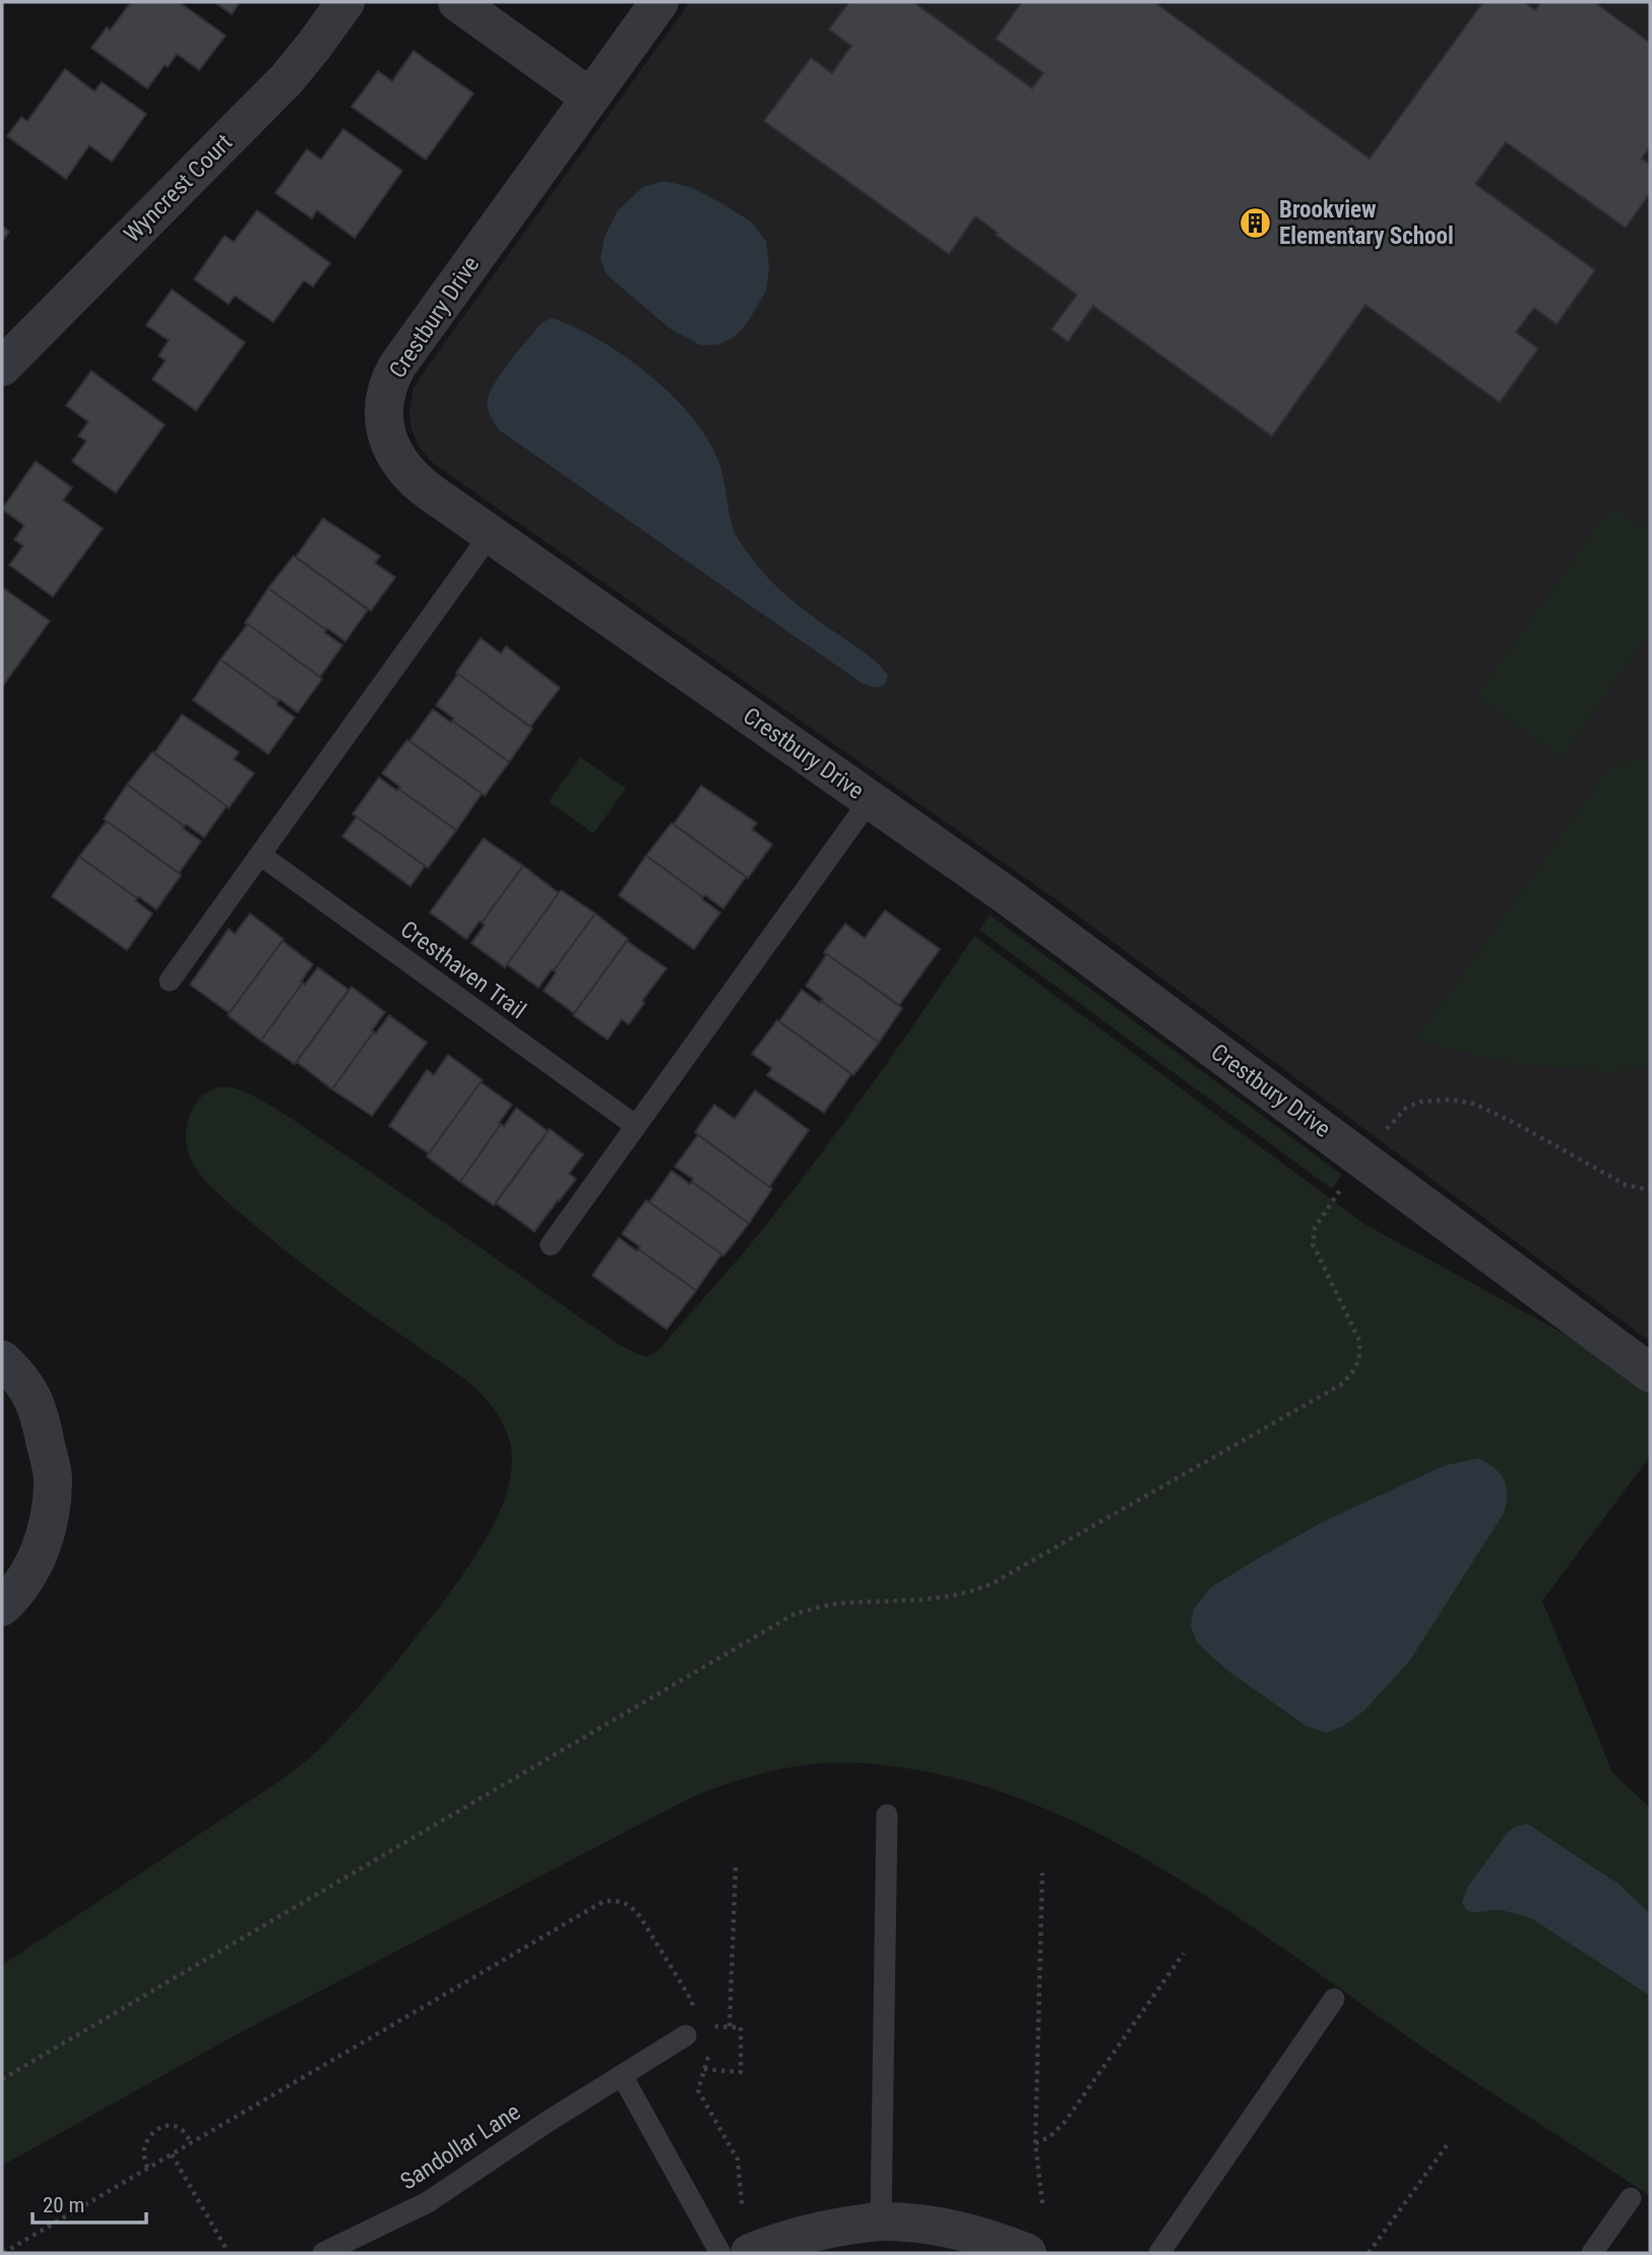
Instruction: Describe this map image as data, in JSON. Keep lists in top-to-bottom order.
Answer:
{
  "streets": {
    "street": ["Wyncrest Court", "Crestbury Drive"],
    "lane": ["Cresthaven Trail", "Sandollar Lane"]
  },
  "places": {
    "building": ["Brookview Elementary School"]
  },
  "scale_bar": "20 m"
}
